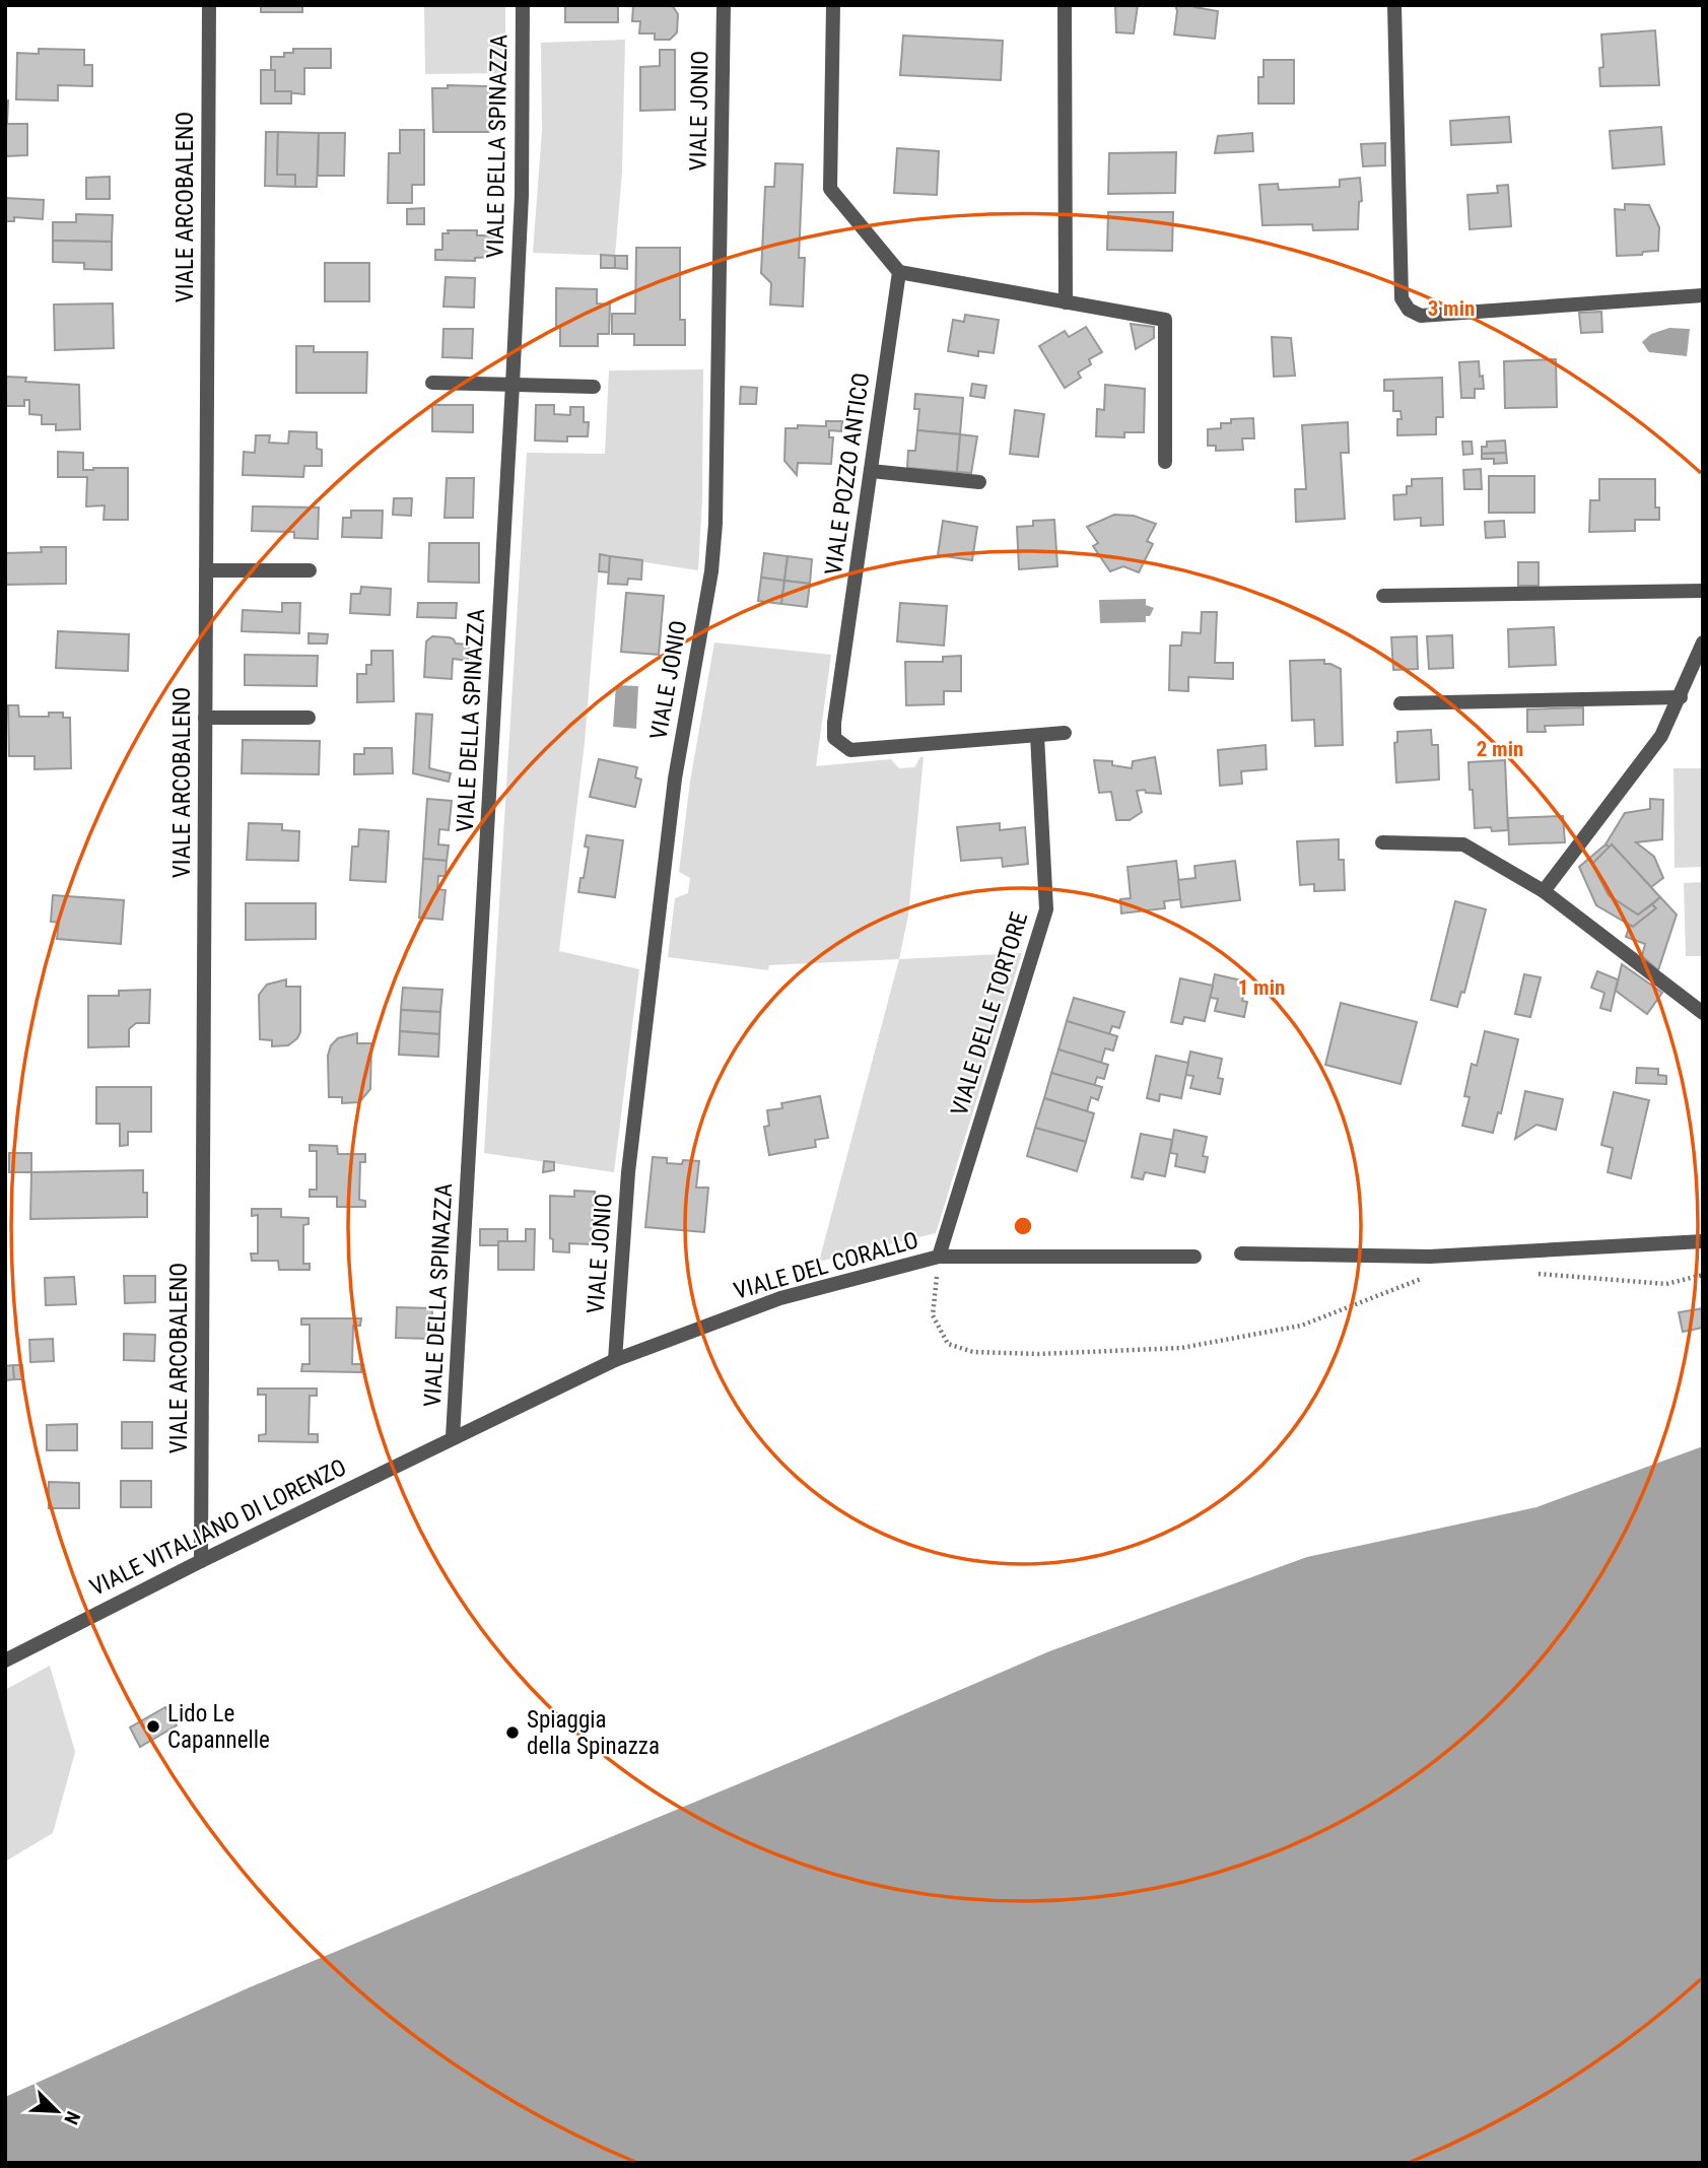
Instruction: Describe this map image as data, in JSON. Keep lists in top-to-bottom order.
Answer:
{
  "streets": {
    "street": [
      "VIALE JONIO",
      "VIALE DELLA SPINAZZA",
      "VIALE ARCOBALENO",
      "VIALE POZZO ANTICO",
      "VIALE DELLE TORTORE",
      "VIALE DEL CORALLO",
      "VIALE VITALIANO DI LORENZO"
    ]
  },
  "crossings": [
    ["VIALE JONIO", "VIALE DEL CORALLO"],
    ["VIALE DELLA SPINAZZA", "VIALE DEL CORALLO"],
    ["VIALE DELLA SPINAZZA", "VIALE VITALIANO DI LORENZO"],
    ["VIALE ARCOBALENO", "VIALE VITALIANO DI LORENZO"],
    ["VIALE POZZO ANTICO", "VIALE DELLE TORTORE"],
    ["VIALE DELLE TORTORE", "VIALE DEL CORALLO"],
    ["VIALE DEL CORALLO", "VIALE VITALIANO DI LORENZO"]
  ],
  "places": ["Lido Le Capannelle", "Spiaggia della Spinazza"],
  "north": "bottom right",
  "rings": ["3 min", "2 min", "1 min"]
}
